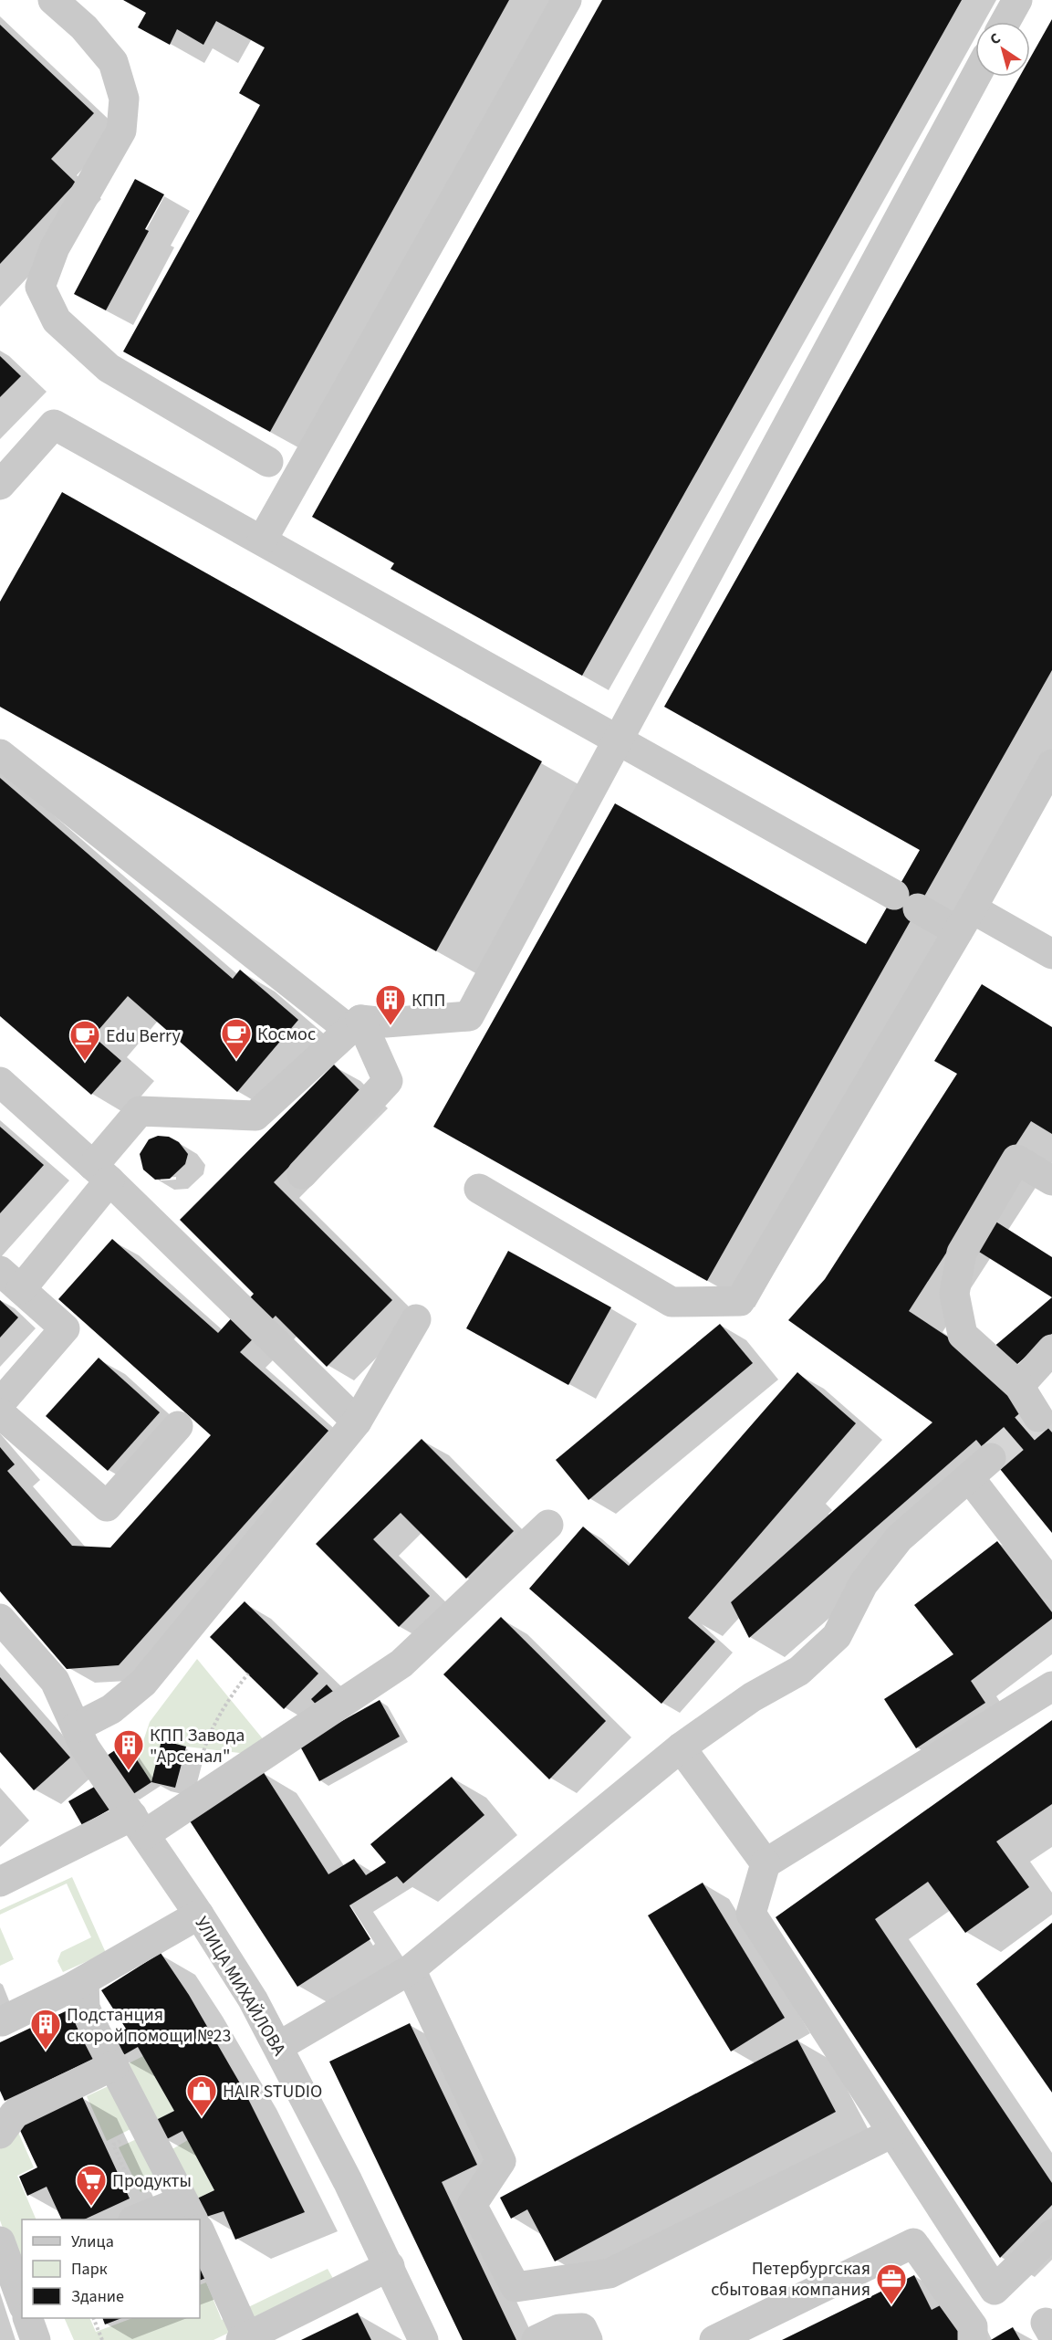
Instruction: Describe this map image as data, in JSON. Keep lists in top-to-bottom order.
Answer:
{
  "streets": {
    "street": ["УЛИЦА МИХАЙЛОВА"]
  },
  "places": {
    "building": ["КПП", "КПП Завода \"Арсенал\"", "Подстанция скорой помощи №23"],
    "cafe": ["Космос", "Edu Berry"],
    "shop": ["HAIR STUDIO"],
    "supermarket": ["Продукты"],
    "office": ["Петербургская сбытовая компания"]
  },
  "legend": ["Улица", "Парк", "Здание"],
  "north": "top left"
}
